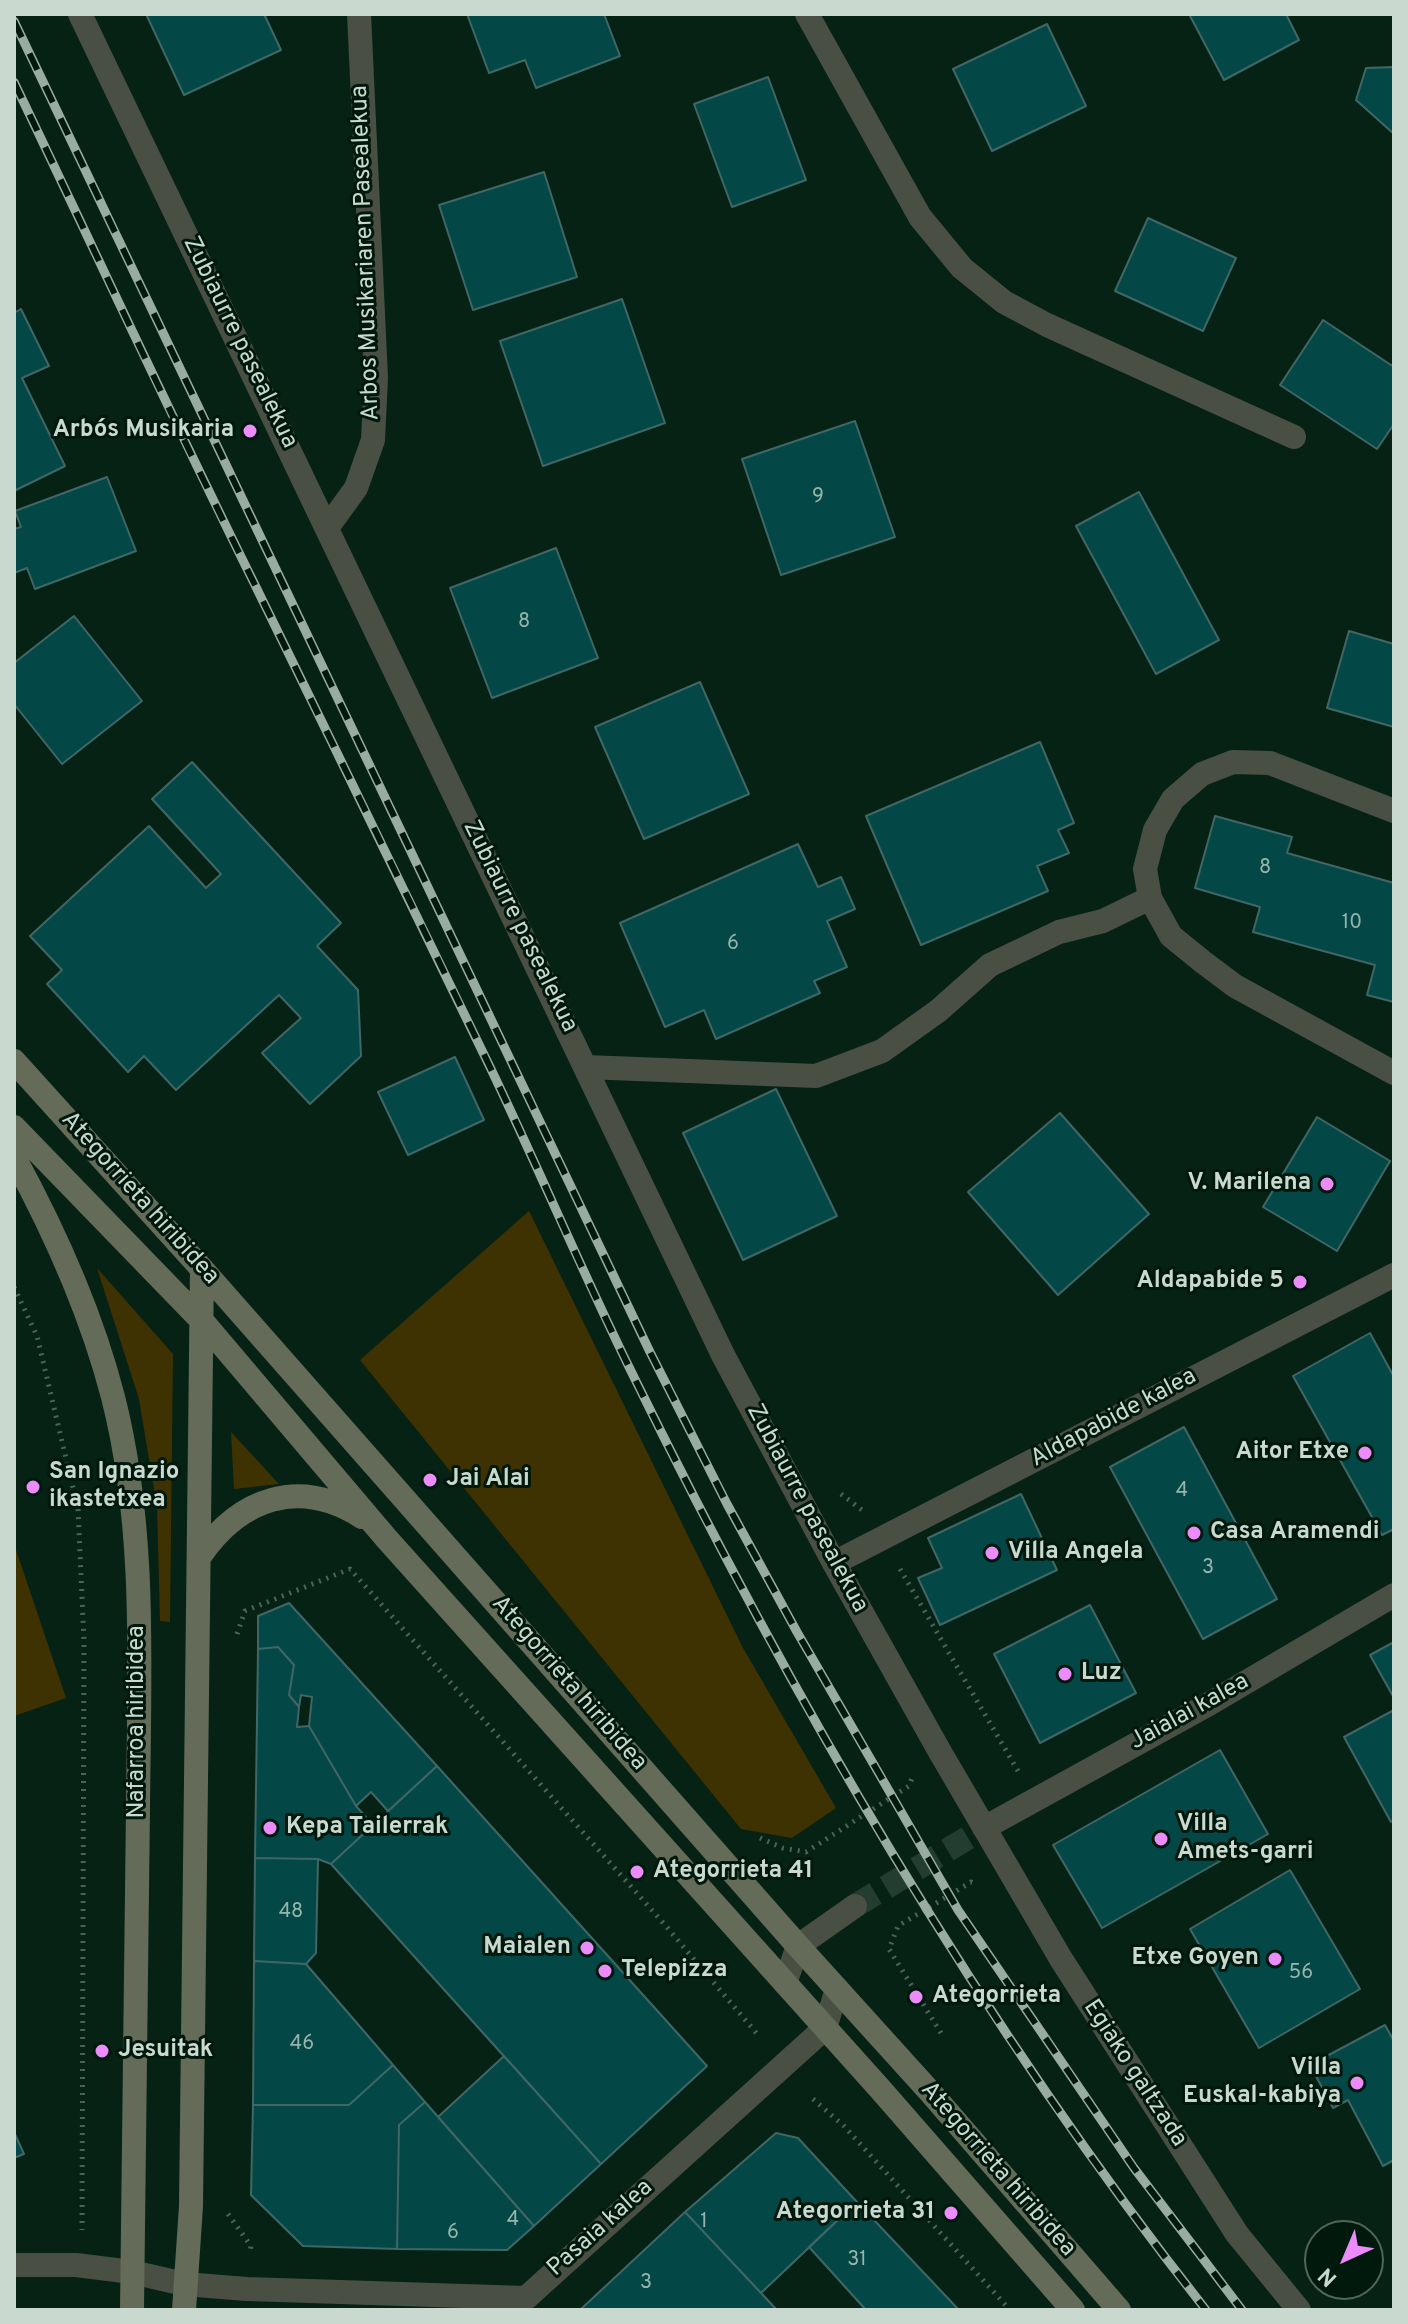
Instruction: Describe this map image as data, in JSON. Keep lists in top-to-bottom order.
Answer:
{
  "streets": {
    "main road": ["Ategorrieta hiribidea", "Nafarroa hiribidea"],
    "street": [
      "Arbos Musikariaren Pasealekua",
      "Zubiaurre pasealekua",
      "Aldapabide kalea",
      "Jaialai kalea",
      "Egiako galtzada",
      "Pasaia kalea"
    ]
  },
  "crossings": [
    ["Arbos Musikariaren Pasealekua", "Zubiaurre pasealekua"],
    ["Zubiaurre pasealekua", "Aldapabide kalea"],
    ["Zubiaurre pasealekua", "Jaialai kalea"],
    ["Zubiaurre pasealekua", "Egiako galtzada"],
    ["Ategorrieta hiribidea", "Pasaia kalea"],
    ["Jaialai kalea", "Egiako galtzada"],
    ["Nafarroa hiribidea", "Pasaia kalea"]
  ],
  "places": [
    "Arbós Musikaria",
    "V. Marilena",
    "Aldapabide 5",
    "Aitor Etxe",
    "Jai Alai",
    "San Ignazio ikastetxea",
    "Casa Aramendi",
    "Villa Angela",
    "Luz",
    "Kepa Tailerrak",
    "Villa Amets-garri",
    "Ategorrieta 41",
    "Maialen",
    "Etxe Goyen",
    "Telepizza",
    "Ategorrieta",
    "Jesuitak",
    "Villa Euskal-kabiya",
    "Ategorrieta 31"
  ],
  "house_numbers": [
    "9",
    "8",
    "8",
    "10",
    "6",
    "4",
    "3",
    "48",
    "56",
    "46",
    "4",
    "1",
    "6",
    "31",
    "3"
  ],
  "north": "bottom left"
}
